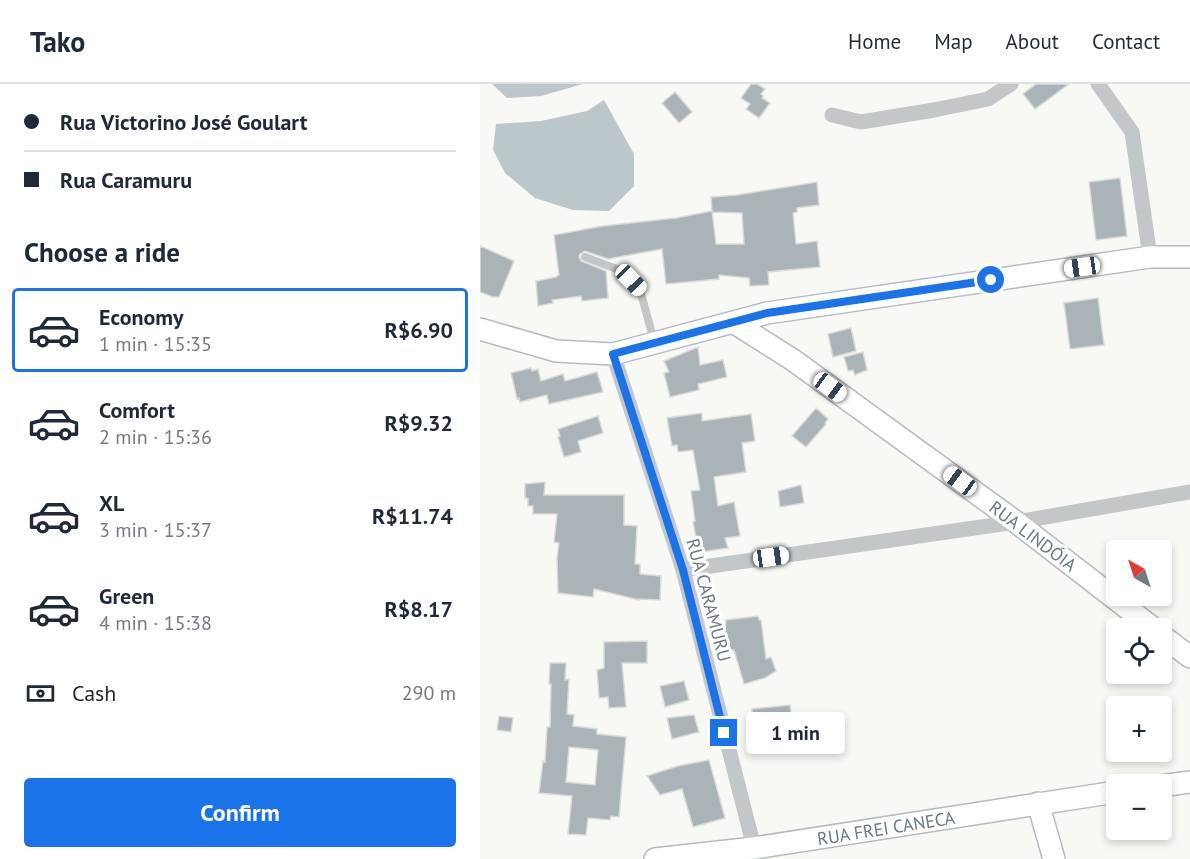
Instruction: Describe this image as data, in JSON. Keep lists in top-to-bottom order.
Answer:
{
  "streets": {
    "street": ["RUA LINDÓIA", "RUA CARAMURU", "RUA FREI CANECA"]
  },
  "crossings": [
    ["RUA CARAMURU", "RUA FREI CANECA"]
  ],
  "north": "top left",
  "page": {
    "header": "Tako",
    "nav": [
      "Home",
      "Map",
      "About",
      "Contact"
    ],
    "banner": ["Rua Victorino José Goulart", "Rua Caramuru"],
    "heading": "Choose a ride",
    "list": [
      {
        "name": "Economy",
        "note": "1 min · 15:35",
        "value": "R$6.90"
      },
      {
        "name": "Comfort",
        "note": "2 min · 15:36",
        "value": "R$9.32"
      },
      {
        "name": "XL",
        "note": "3 min · 15:37",
        "value": "R$11.74"
      },
      {
        "name": "Green",
        "note": "4 min · 15:38",
        "value": "R$8.17"
      }
    ],
    "map_buttons": ["+", "−"],
    "pay": ["Cash", "290 m"],
    "bubble": "1 min",
    "buttons": "Confirm"
  }
}
